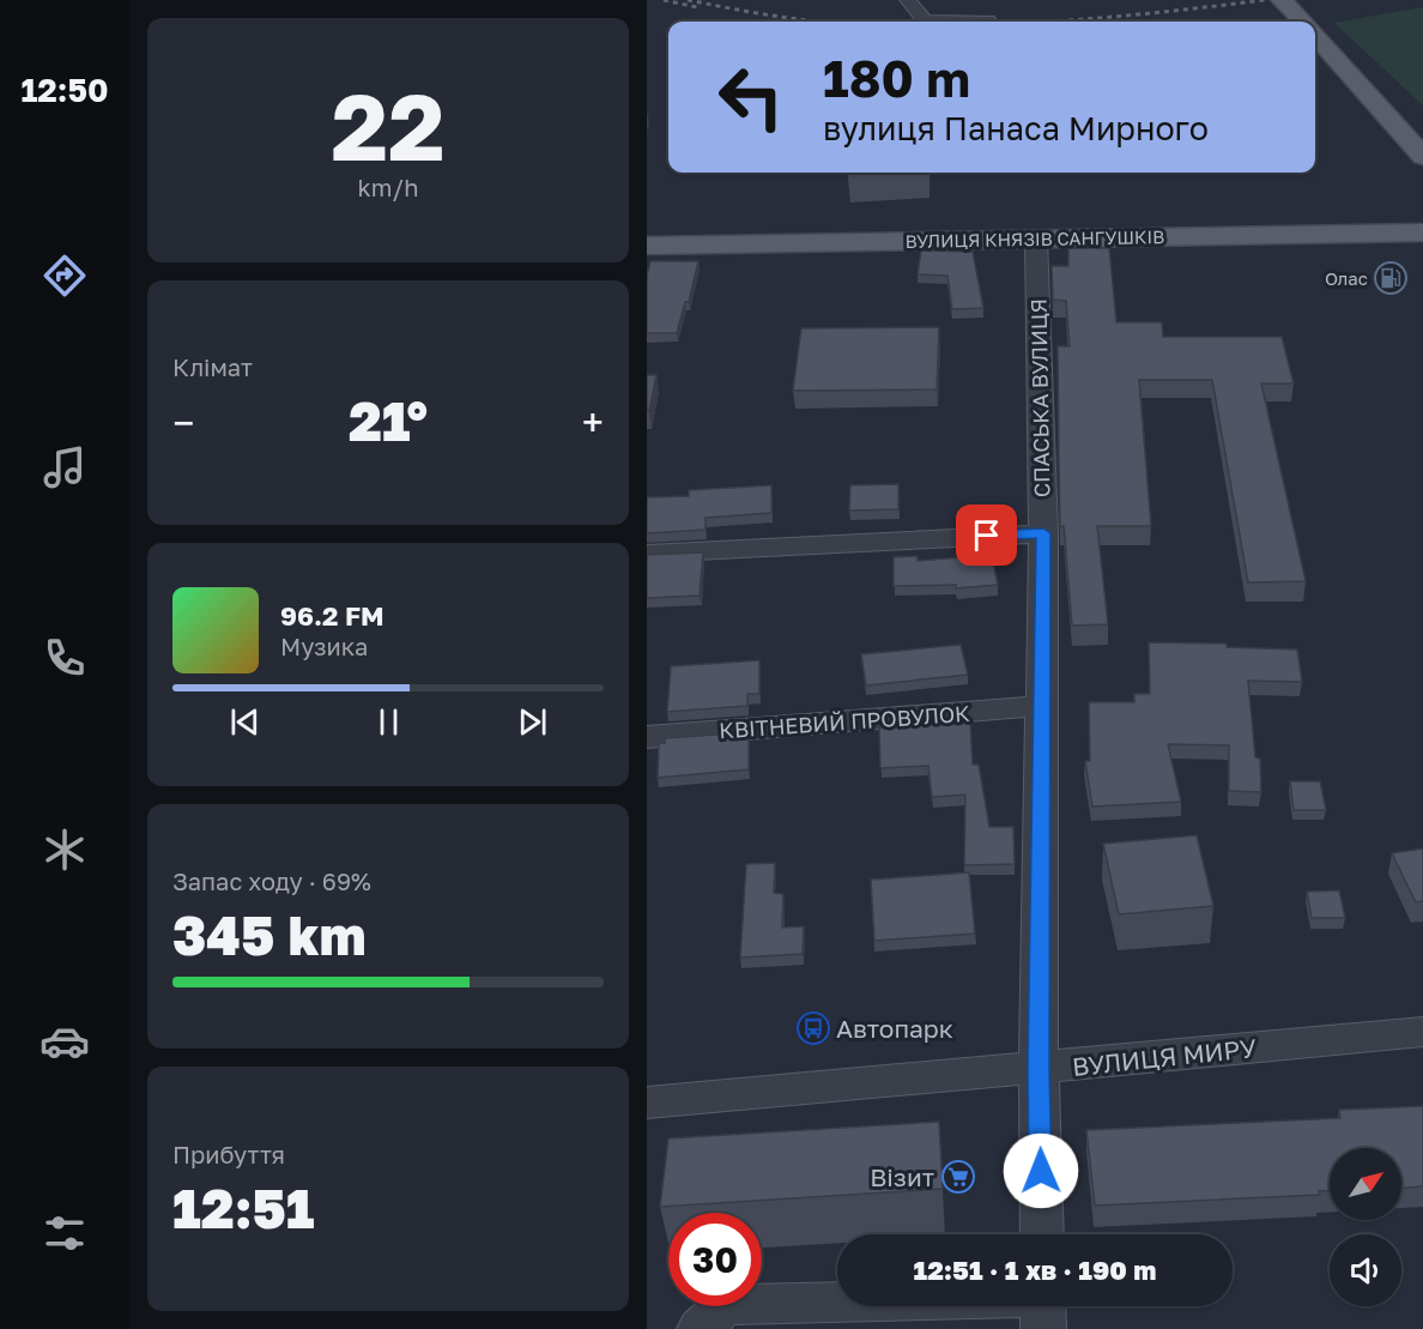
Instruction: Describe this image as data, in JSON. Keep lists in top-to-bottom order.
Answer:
{
  "streets": {
    "main road": ["ВУЛИЦЯ КНЯЗІВ САНГУШКІВ"],
    "street": ["СПАСЬКА ВУЛИЦЯ", "КВІТНЕВИЙ ПРОВУЛОК", "ВУЛИЦЯ МИРУ"]
  },
  "crossings": [
    ["ВУЛИЦЯ КНЯЗІВ САНГУШКІВ", "СПАСЬКА ВУЛИЦЯ"],
    ["СПАСЬКА ВУЛИЦЯ", "КВІТНЕВИЙ ПРОВУЛОК"],
    ["СПАСЬКА ВУЛИЦЯ", "ВУЛИЦЯ МИРУ"]
  ],
  "places": {
    "fuel station": ["Олас"],
    "bus stop": ["Автопарк"],
    "supermarket": ["Візит"]
  },
  "north": "top right",
  "page": {
    "tabs": "12:50",
    "tile": [
      ["22", "km/h"],
      "Клімат",
      ["Запас ходу · 69%", "345 km"],
      ["Прибуття", "12:51"]
    ],
    "turn": ["180 m", "вулиця Панаса Мирного"],
    "heat": ["−", "21°", "+"],
    "song": ["96.2 FM", "Музика"],
    "limit": "30",
    "trip": "12:51 · 1 хв · 190 m"
  }
}
